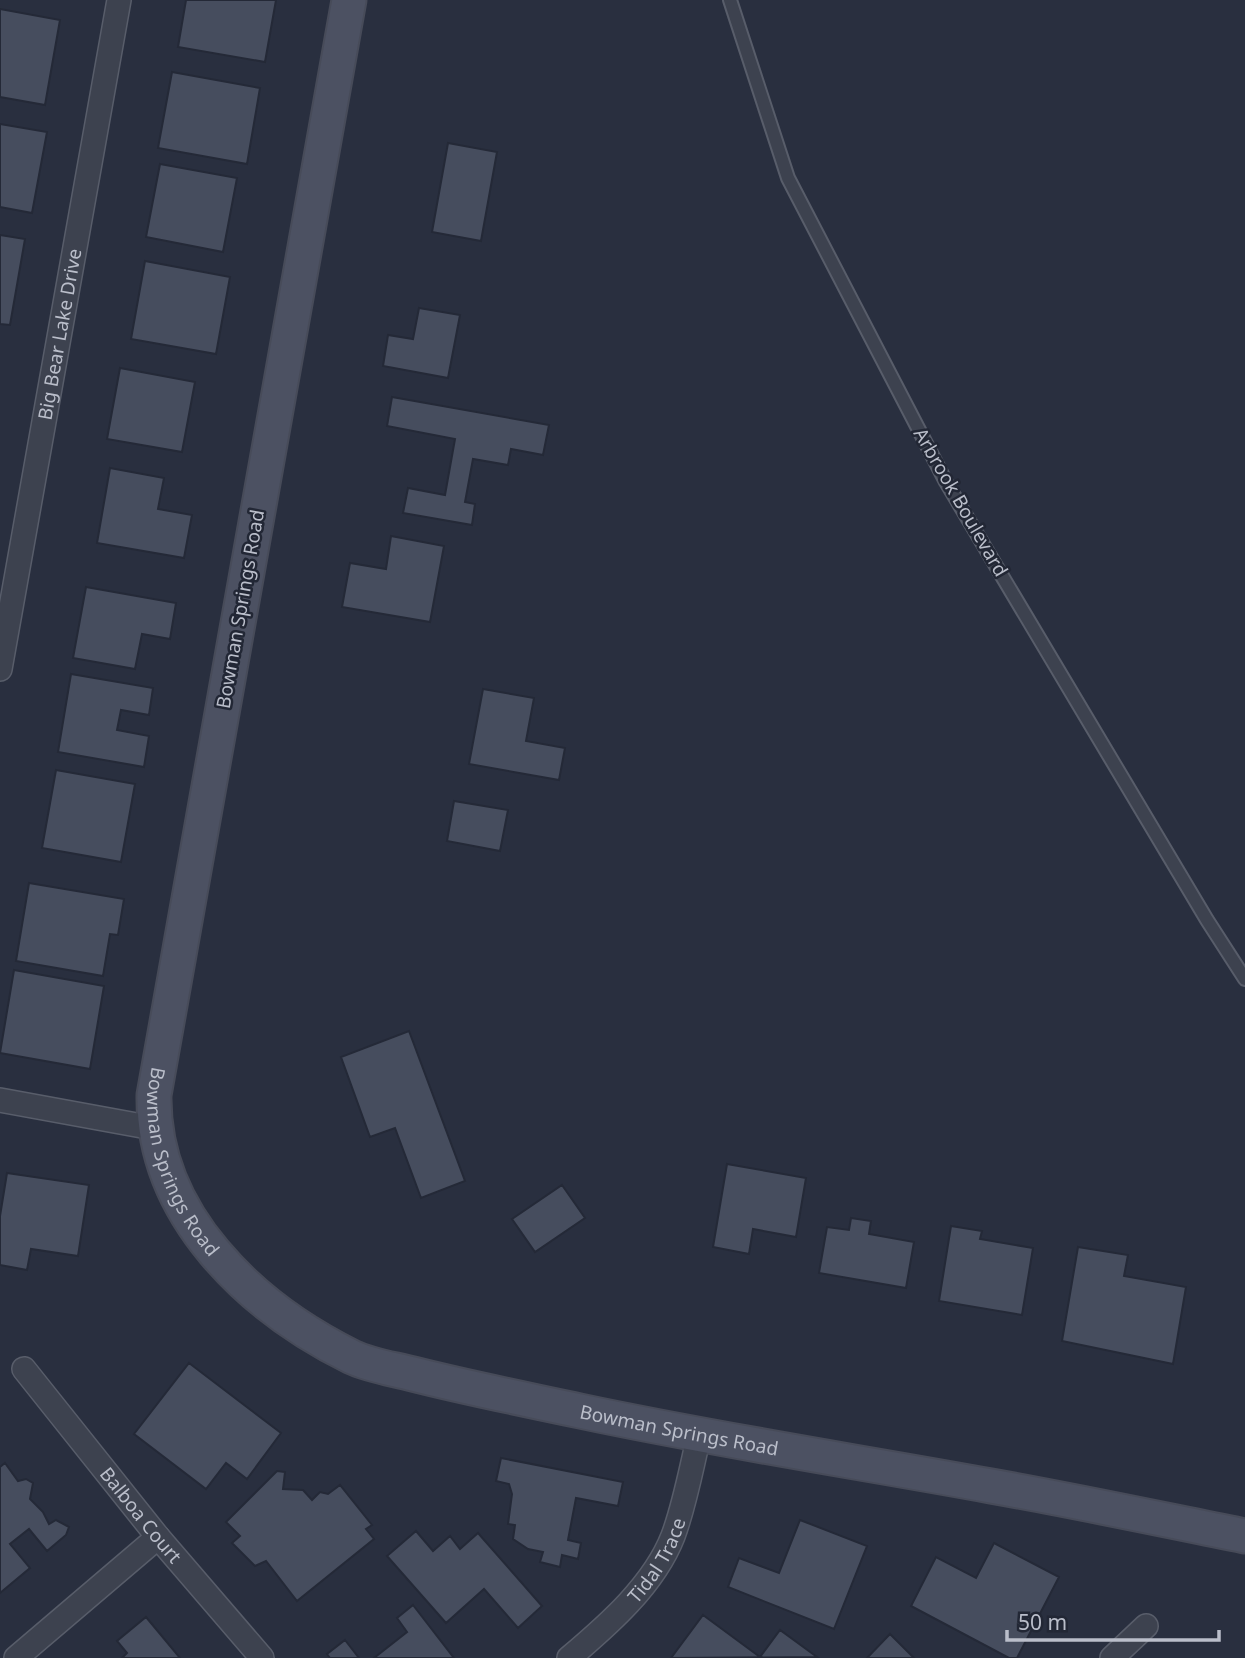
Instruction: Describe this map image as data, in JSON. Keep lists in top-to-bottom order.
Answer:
{
  "streets": {
    "street": [
      "Big Bear Lake Drive",
      "Bowman Springs Road",
      "Balboa Court",
      "Tidal Trace"
    ],
    "lane": ["Arbrook Boulevard"]
  },
  "crossings": [
    ["Bowman Springs Road", "Tidal Trace"]
  ],
  "scale_bar": "50 m"
}
